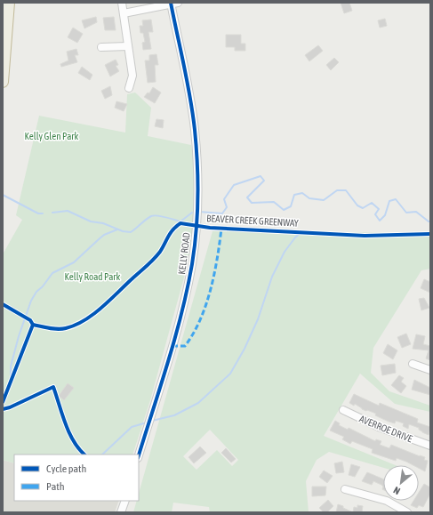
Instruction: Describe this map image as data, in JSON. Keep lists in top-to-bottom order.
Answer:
{
  "streets": {
    "street": ["KELLY ROAD", "AVERROE DRIVE"],
    "cycle path": ["BEAVER CREEK GREENWAY"]
  },
  "parks": ["Kelly Glen Park", "Kelly Road Park"],
  "legend": ["Cycle path", "Path"],
  "north": "bottom left"
}
